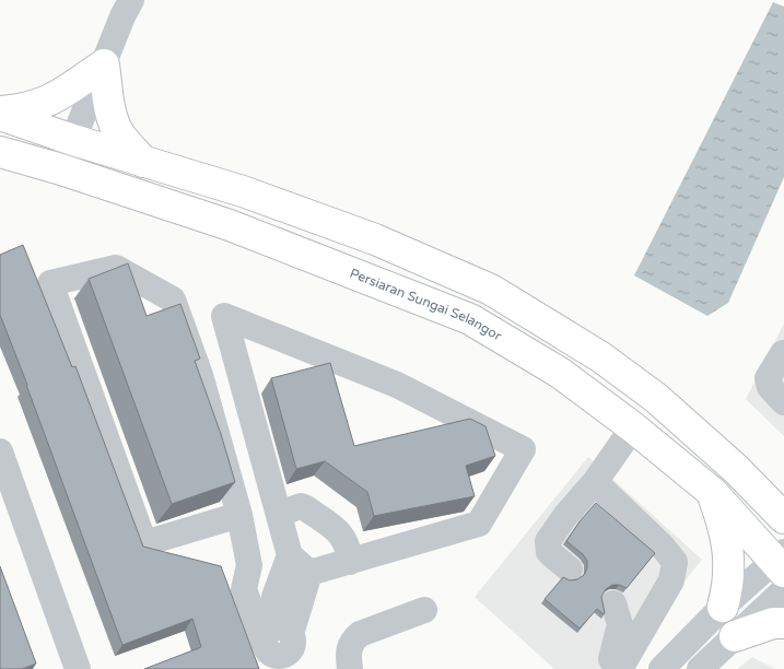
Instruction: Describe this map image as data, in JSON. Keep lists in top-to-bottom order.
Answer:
{
  "streets": {
    "main road": ["Persiaran Sungai Selangor"]
  }
}
